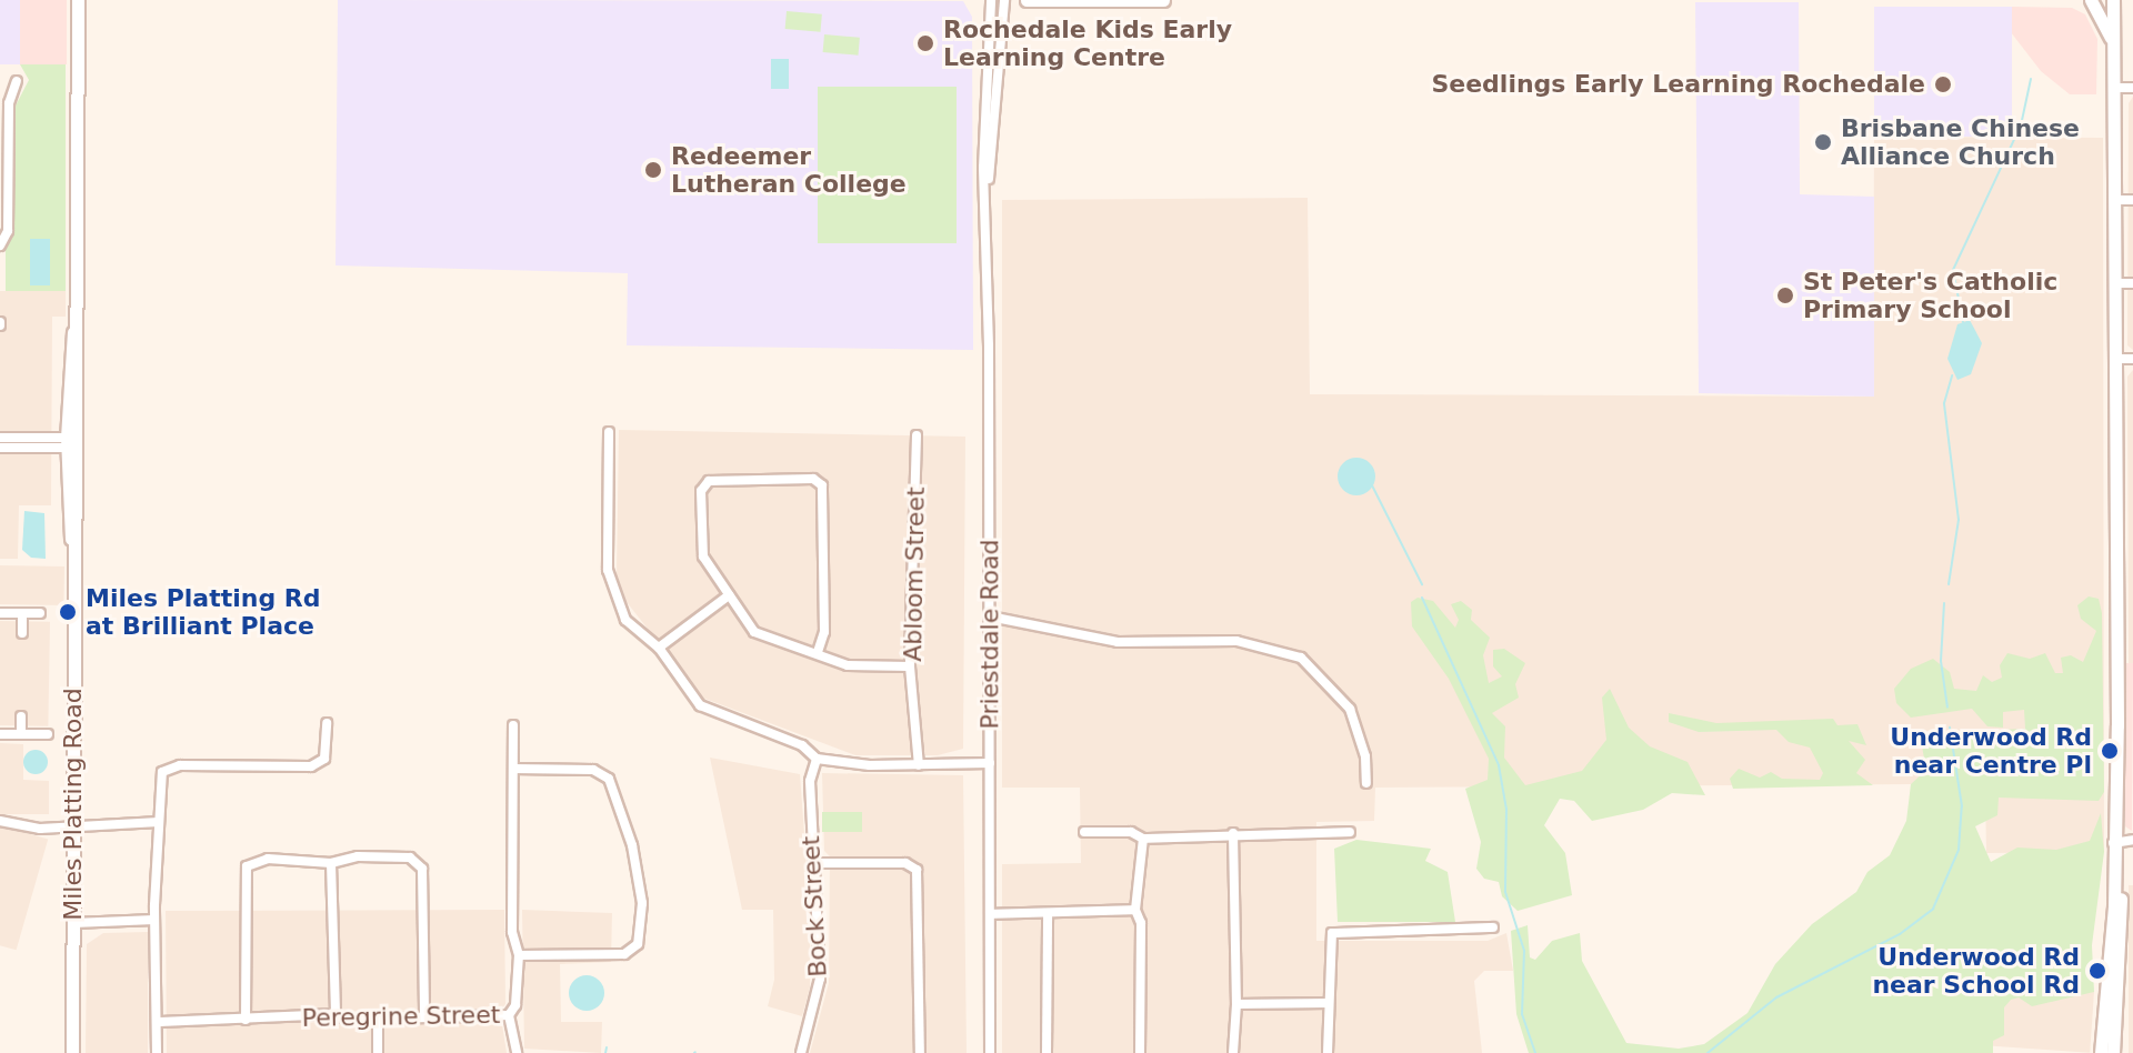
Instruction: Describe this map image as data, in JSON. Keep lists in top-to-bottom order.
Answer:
{
  "streets": {
    "main road": ["Miles Platting Road"],
    "street": [
      "Abloom Street",
      "Priestdale Road",
      "Bock Street",
      "Peregrine Street"
    ]
  },
  "places": [
    "Rochedale Kids Early Learning Centre",
    "Seedlings Early Learning Rochedale",
    "Brisbane Chinese Alliance Church",
    "Redeemer Lutheran College",
    "St Peter's Catholic Primary School",
    "Miles Platting Rd at Brilliant Place",
    "Underwood Rd near Centre Pl",
    "Underwood Rd near School Rd"
  ]
}
